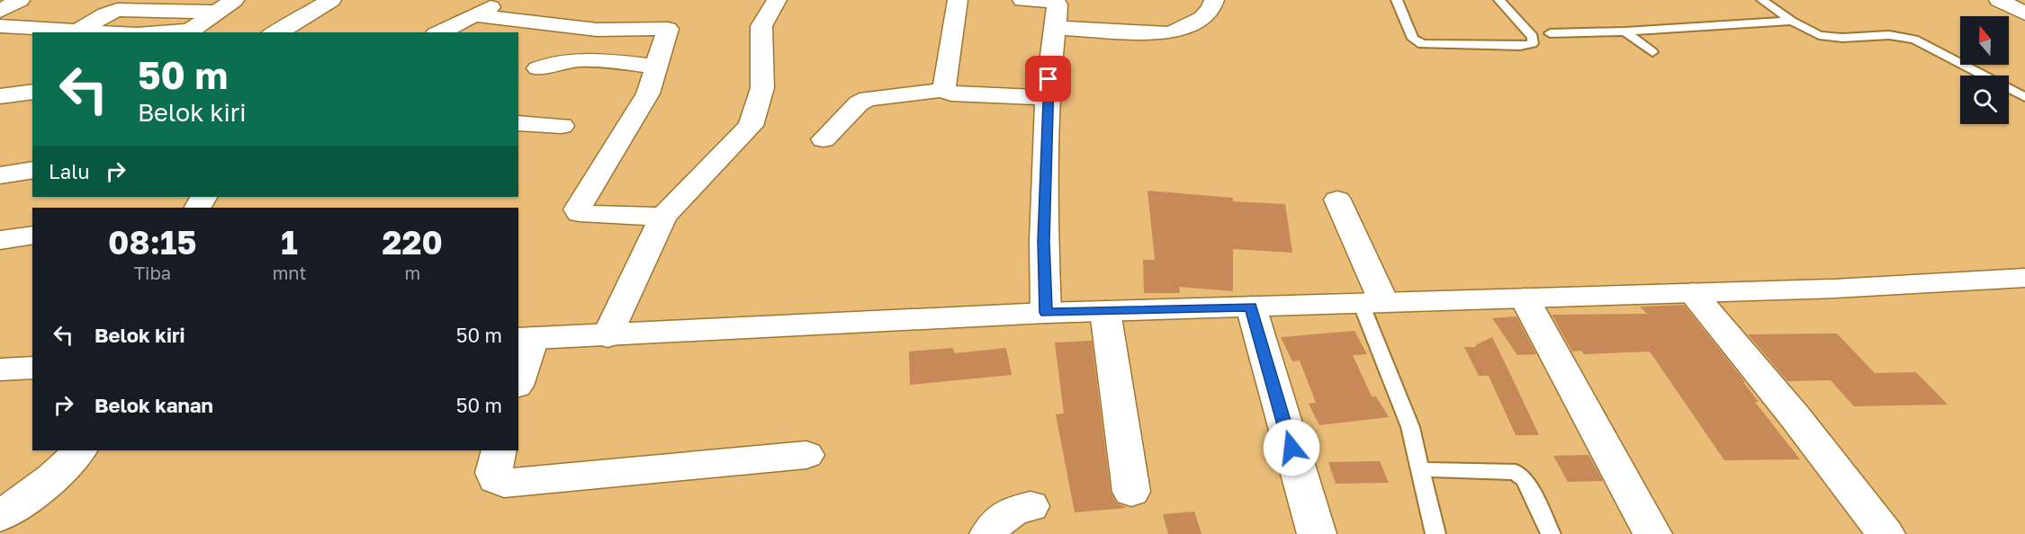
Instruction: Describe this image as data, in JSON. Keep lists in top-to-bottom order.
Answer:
{
  "north": "top",
  "page": {
    "turn": ["50 m", "Belok kiri"],
    "then": "Lalu",
    "eta": [
      "08:15",
      "Tiba",
      "1",
      "mnt",
      "220",
      "m"
    ],
    "list": [
      {
        "name": "Belok kiri",
        "value": "50 m"
      },
      {
        "name": "Belok kanan",
        "value": "50 m"
      }
    ]
  }
}
